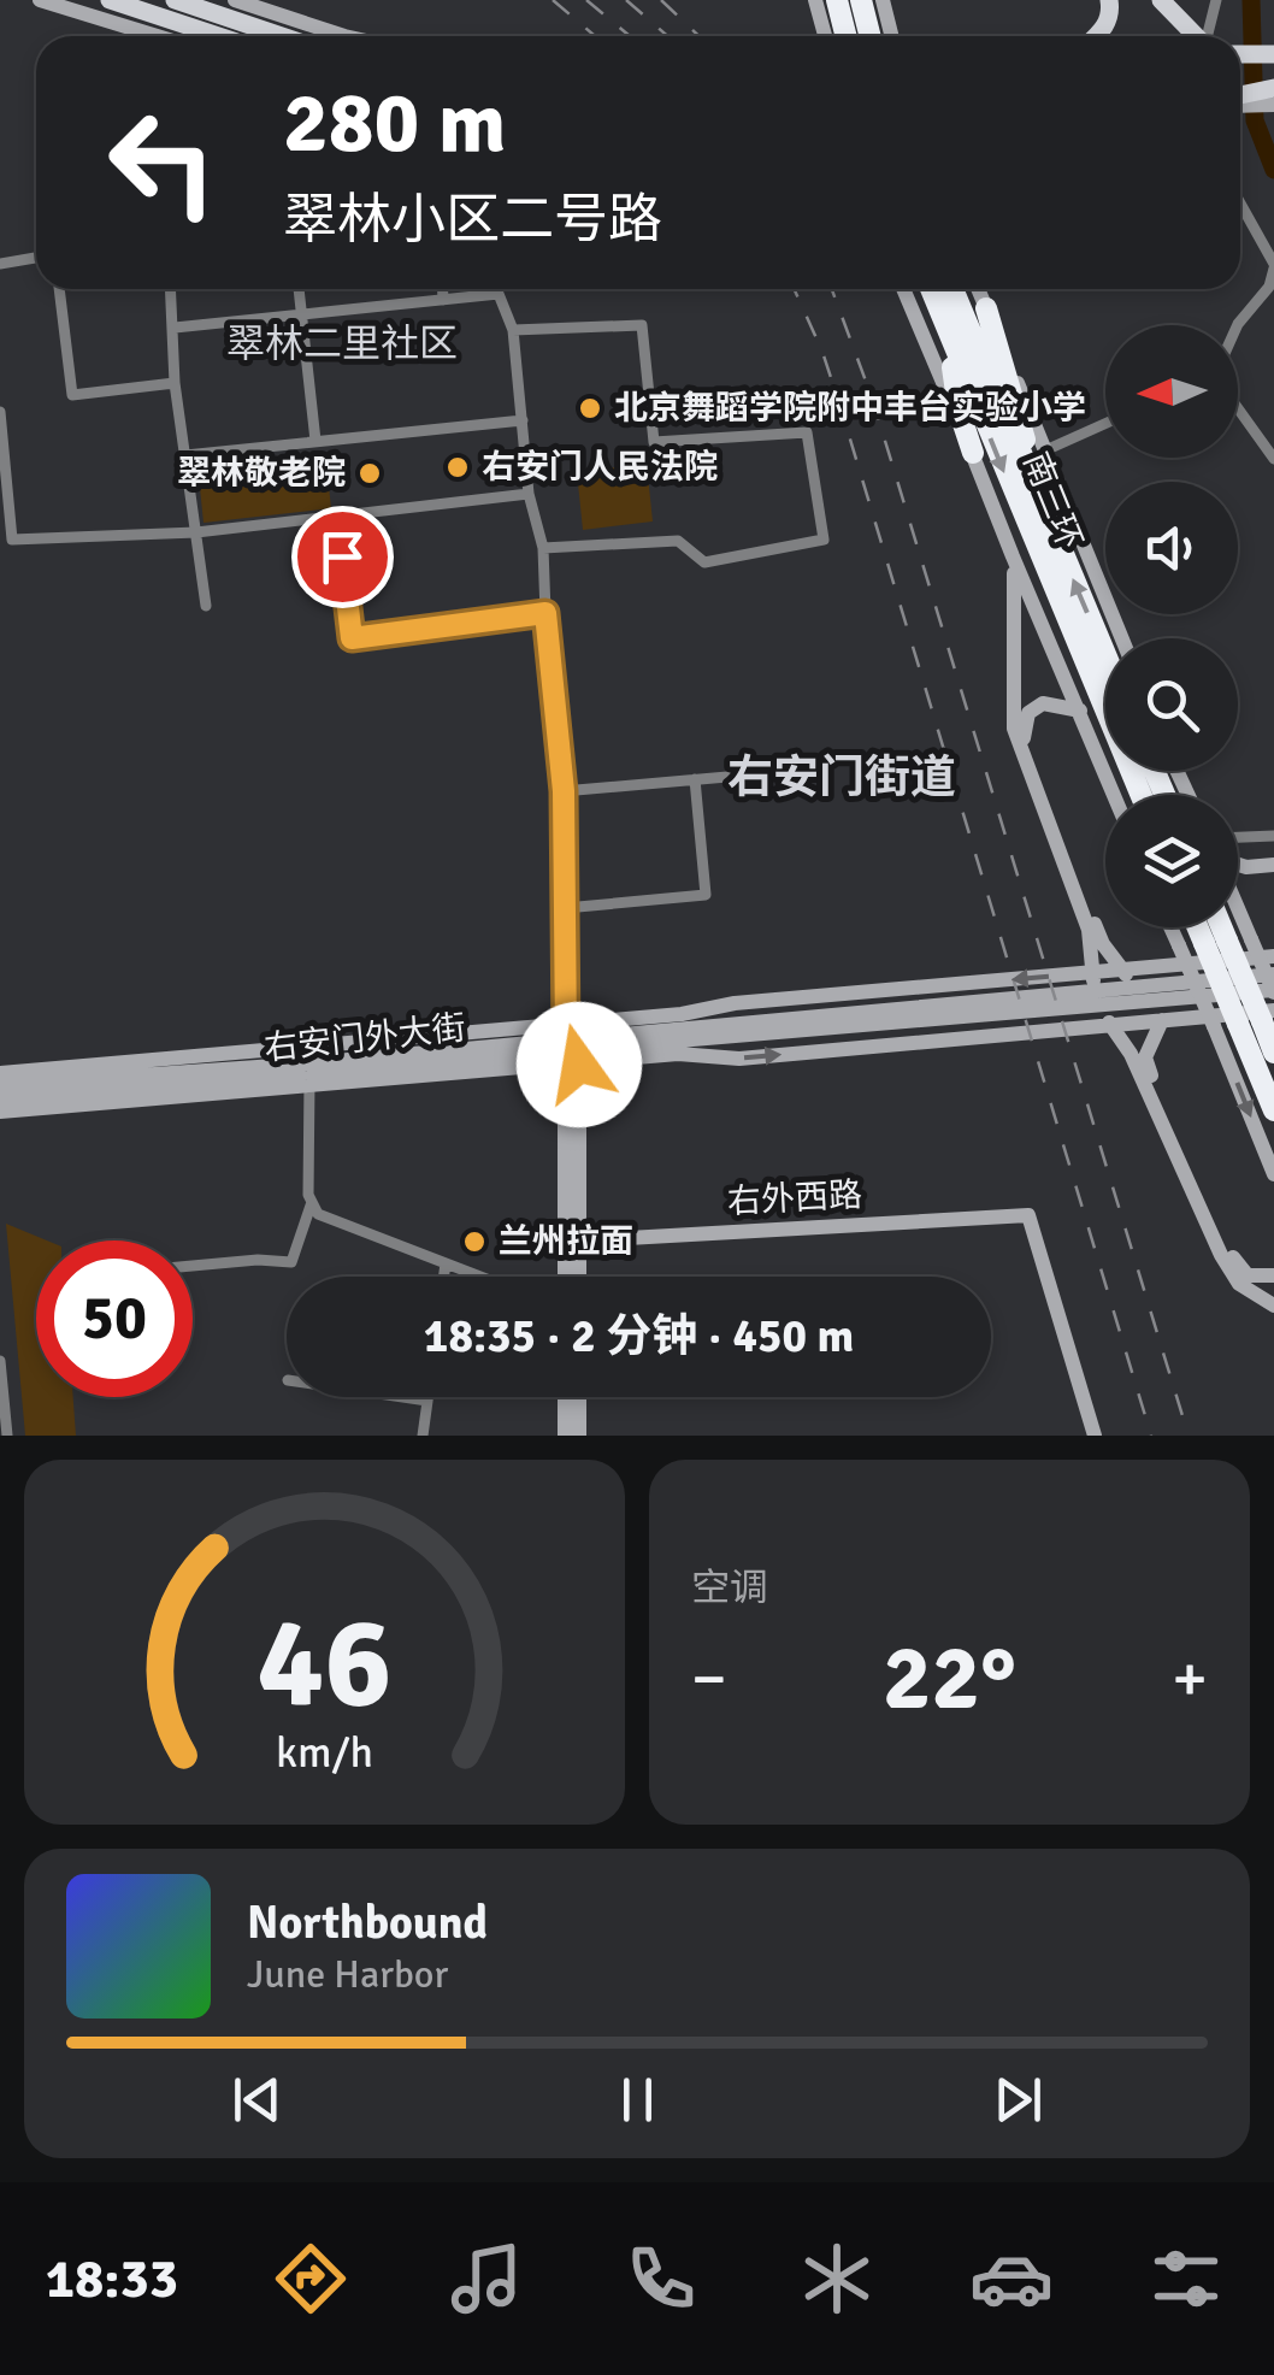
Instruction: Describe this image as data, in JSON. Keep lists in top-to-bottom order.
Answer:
{
  "streets": {
    "highway": ["南三环"],
    "street": ["右安门外大街", "右外西路"]
  },
  "districts": ["翠林二里社区", "右安门街道"],
  "places": [
    "北京舞蹈学院附中丰台实验小学",
    "右安门人民法院",
    "翠林敬老院",
    "兰州拉面"
  ],
  "north": "left",
  "page": {
    "turn": ["280 m", "翠林小区二号路"],
    "limit": "50",
    "trip": "18:35 · 2 分钟 · 450 m",
    "tile": "空调",
    "heat": ["−", "22°", "+"],
    "song": ["Northbound", "June Harbor"],
    "tabs": "18:33",
    "gauge": ["46", "km/h"]
  }
}
